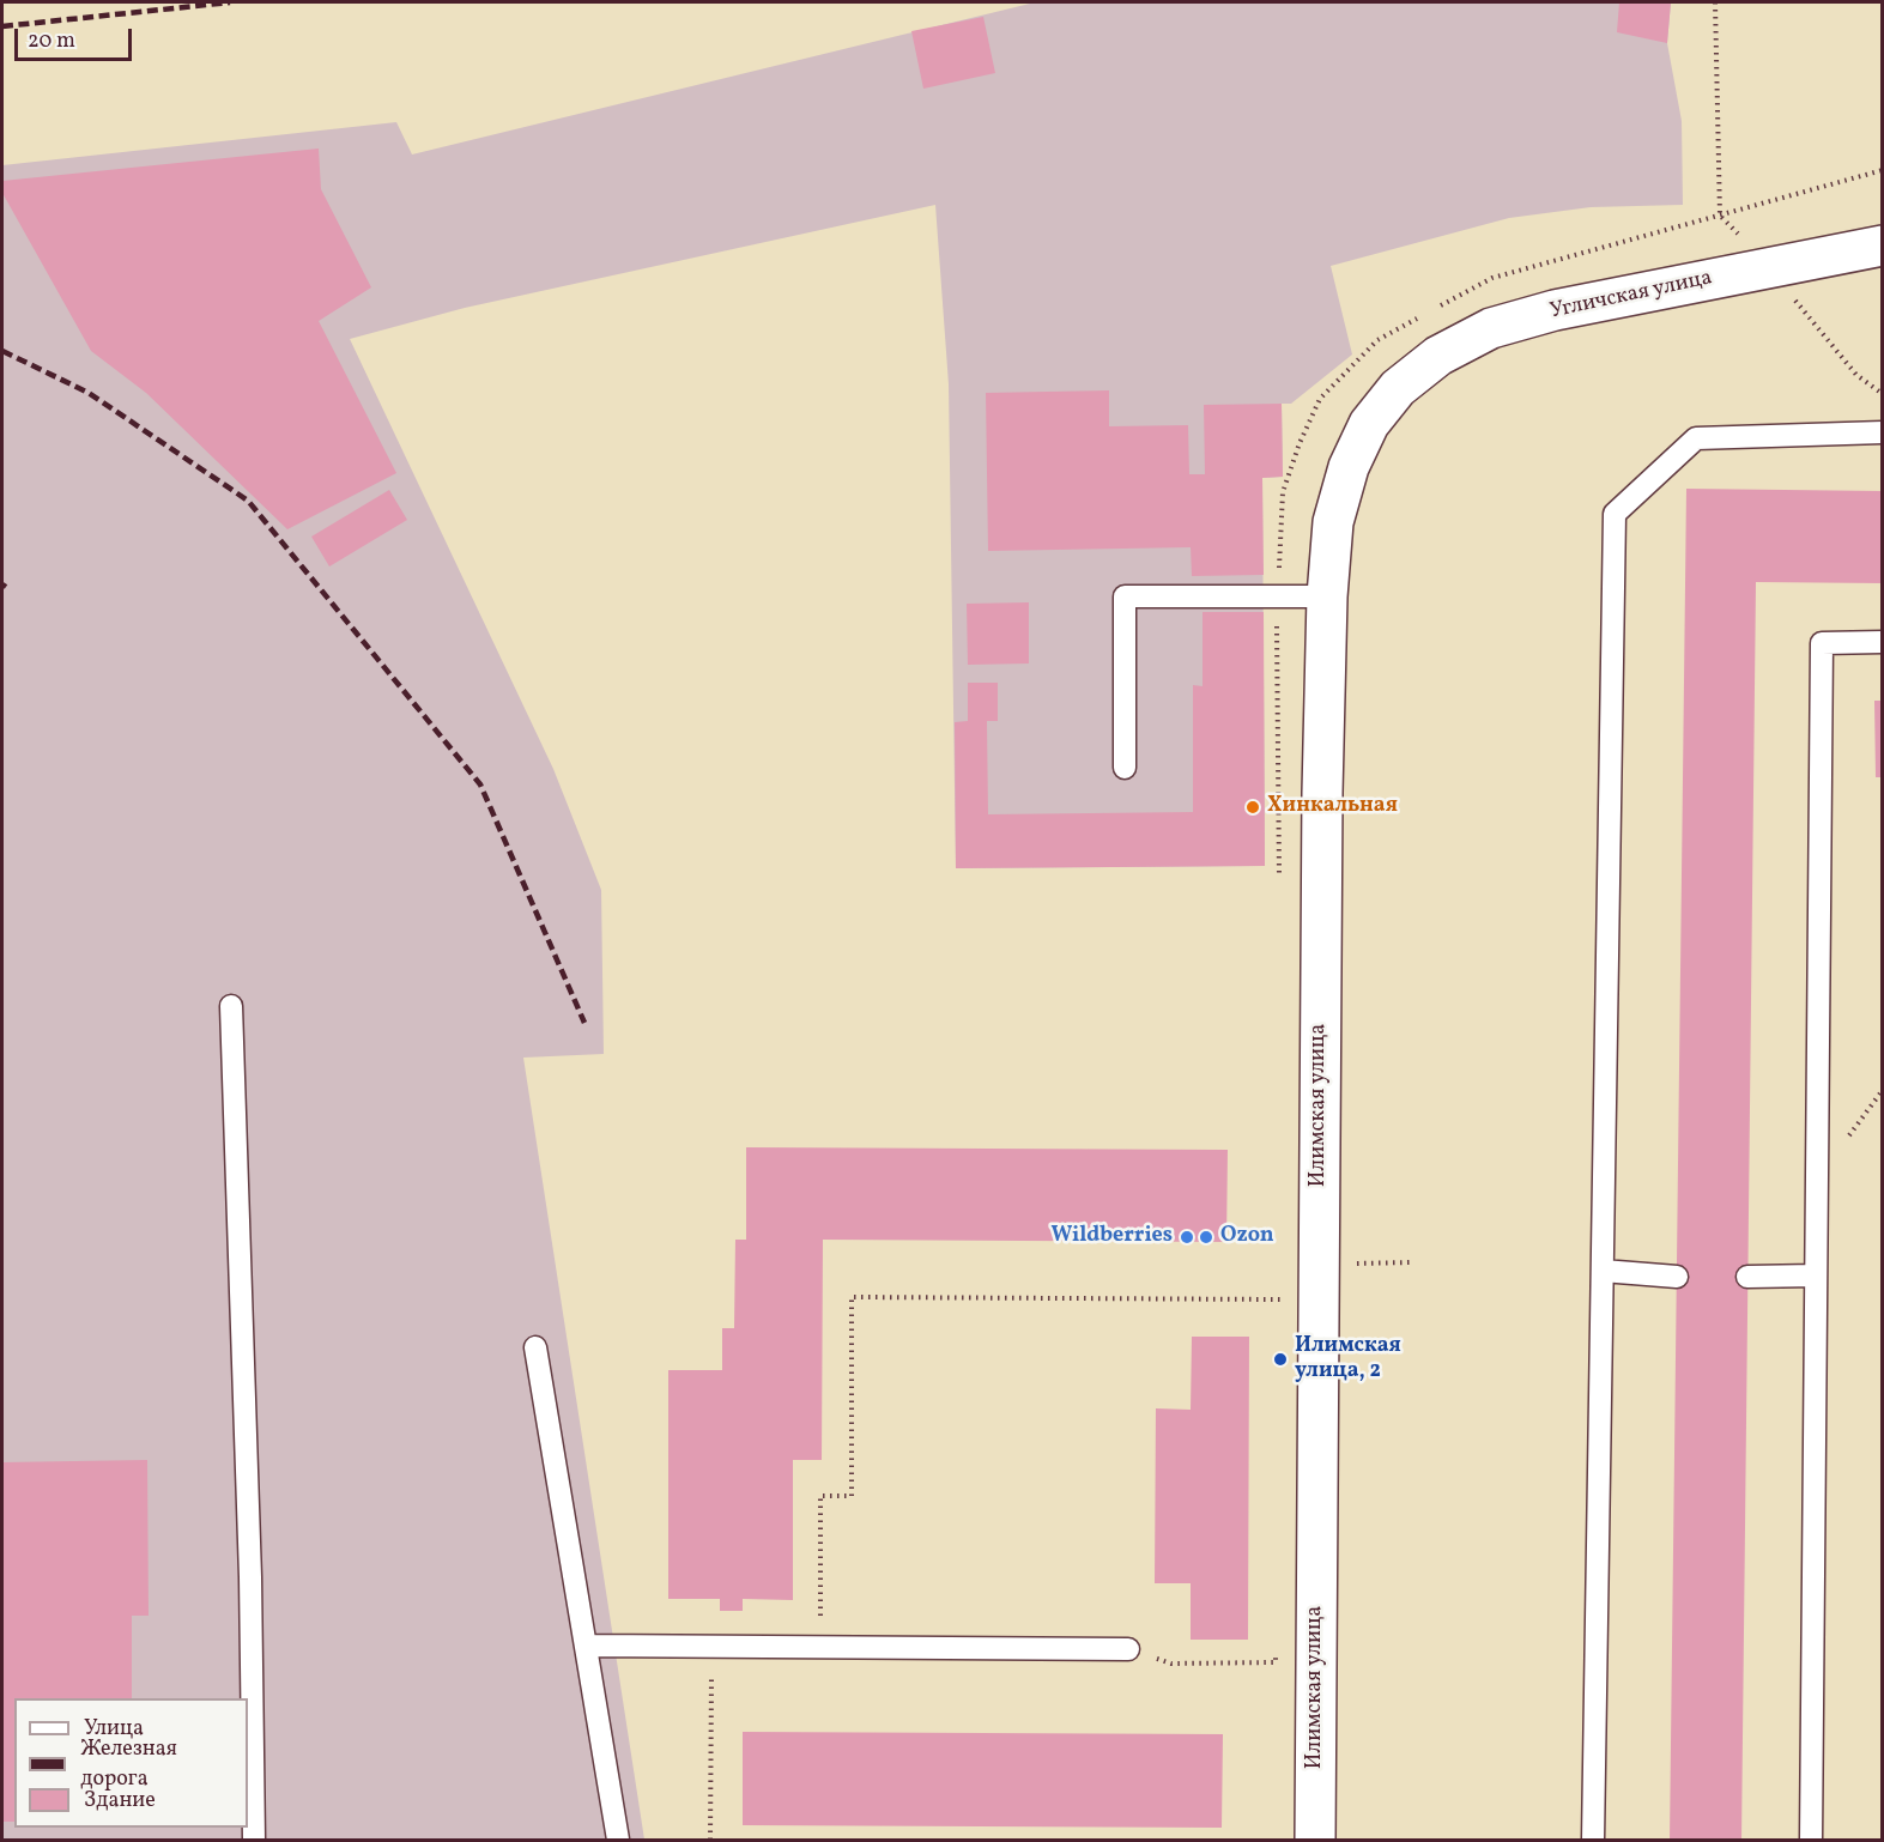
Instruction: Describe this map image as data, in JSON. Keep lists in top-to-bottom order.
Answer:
{
  "streets": {
    "street": ["Угличская улица", "Илимская улица"]
  },
  "crossings": [
    ["Угличская улица", "Илимская улица"]
  ],
  "places": [
    "Хинкальная",
    "Wildberries",
    "Ozon",
    "Илимская улица, 2"
  ],
  "legend": ["Улица", "Железная дорога", "Здание"],
  "scale_bar": "20 m"
}
